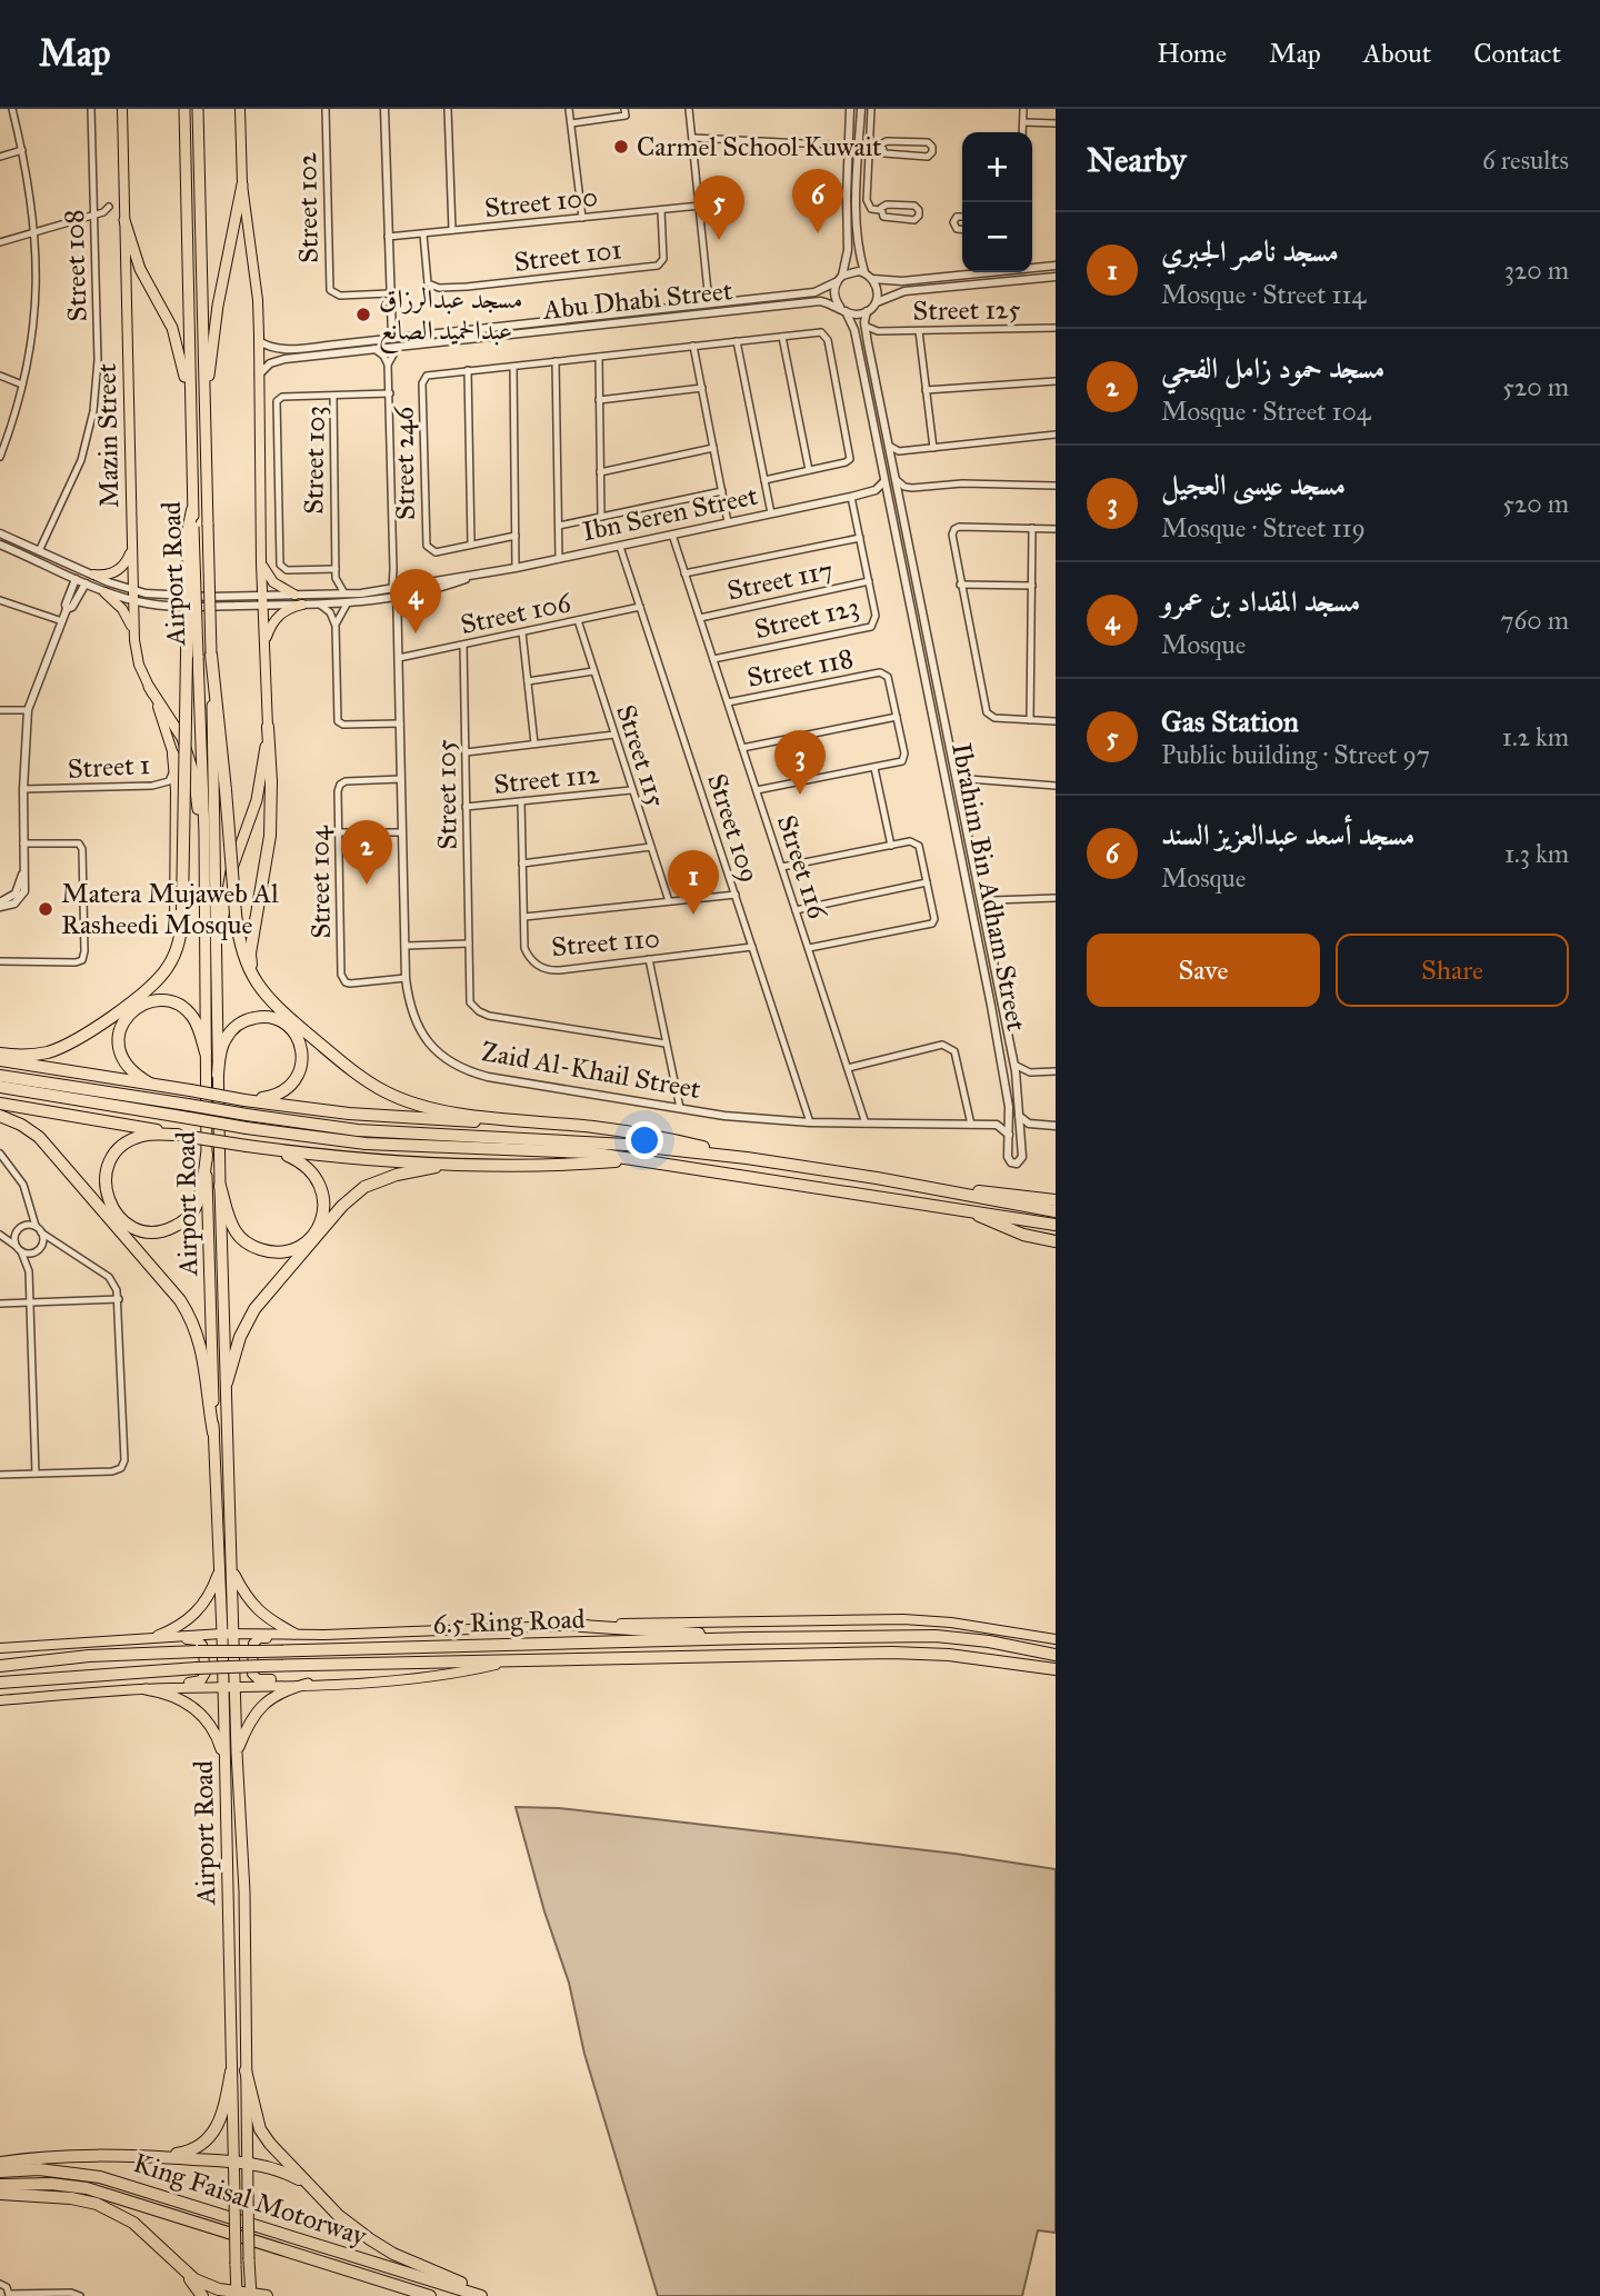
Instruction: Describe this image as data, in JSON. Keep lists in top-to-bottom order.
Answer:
{
  "streets": {
    "highway": ["Airport Road", "6.5 Ring Road", "King Faisal Motorway"],
    "main road": ["Mazin Street"],
    "street": [
      "Street 100",
      "Street 102",
      "Street 101",
      "Street 108",
      "Abu Dhabi Street",
      "Street 125",
      "Street 103",
      "Street 246",
      "Ibn Seren Street",
      "Street 117",
      "Street 106",
      "Street 123",
      "Street 118",
      "Street 115",
      "Street 1",
      "Street 112",
      "Street 105",
      "Street 109",
      "Street 116",
      "Street 104",
      "Ibrahim Bin Adham Street",
      "Street 110",
      "Zaid Al-Khail Street"
    ]
  },
  "crossings": [
    ["Street 100", "Street 101"],
    ["Abu Dhabi Street", "Ibrahim Bin Adham Street"],
    ["Street 125", "Ibrahim Bin Adham Street"],
    ["Mazin Street", "Street 1"],
    ["Street 103", "Ibn Seren Street"],
    ["Street 103", "Zaid Al-Khail Street"],
    ["Ibn Seren Street", "Street 123"],
    ["Ibn Seren Street", "Street 109"],
    ["Ibn Seren Street", "Street 116"],
    ["Ibn Seren Street", "Ibrahim Bin Adham Street"],
    ["Ibn Seren Street", "Zaid Al-Khail Street"],
    ["Street 117", "Street 123"],
    ["Street 117", "Street 116"],
    ["Street 106", "Street 115"],
    ["Street 106", "Street 105"],
    ["Street 106", "Street 109"],
    ["Street 106", "Zaid Al-Khail Street"],
    ["Street 123", "Street 116"],
    ["Street 118", "Street 116"],
    ["Street 115", "Street 112"],
    ["Street 112", "Street 105"],
    ["Street 112", "Street 110"],
    ["Street 109", "Street 110"],
    ["Street 109", "Zaid Al-Khail Street"],
    ["Street 116", "Zaid Al-Khail Street"],
    ["Street 104", "Zaid Al-Khail Street"]
  ],
  "places": ["Carmel School Kuwait", "مسجد عبدالرزاق عبدالحميد الصانع", "Matera Mujaweb Al Rasheedi Mosque"],
  "page": {
    "header": "Map",
    "nav": [
      "Home",
      "Map",
      "About",
      "Contact"
    ],
    "heading": ["Nearby", "6 results"],
    "map_buttons": ["+", "−"],
    "pins": [
      "6",
      "5",
      "4",
      "3",
      "2",
      "1"
    ],
    "list": [
      {
        "mark": "1",
        "name": "مسجد ناصر الجبري",
        "note": "Mosque · Street 114",
        "value": "320 m"
      },
      {
        "mark": "2",
        "name": "مسجد حمود زامل الفجي",
        "note": "Mosque · Street 104",
        "value": "520 m"
      },
      {
        "mark": "3",
        "name": "مسجد عيسى العجيل",
        "note": "Mosque · Street 119",
        "value": "520 m"
      },
      {
        "mark": "4",
        "name": "مسجد المقداد بن عمرو",
        "note": "Mosque",
        "value": "760 m"
      },
      {
        "mark": "5",
        "name": "Gas Station",
        "note": "Public building · Street 97",
        "value": "1.2 km"
      },
      {
        "mark": "6",
        "name": "مسجد أسعد عبدالعزيز السند",
        "note": "Mosque",
        "value": "1.3 km"
      }
    ],
    "buttons": ["Save", "Share"]
  }
}
